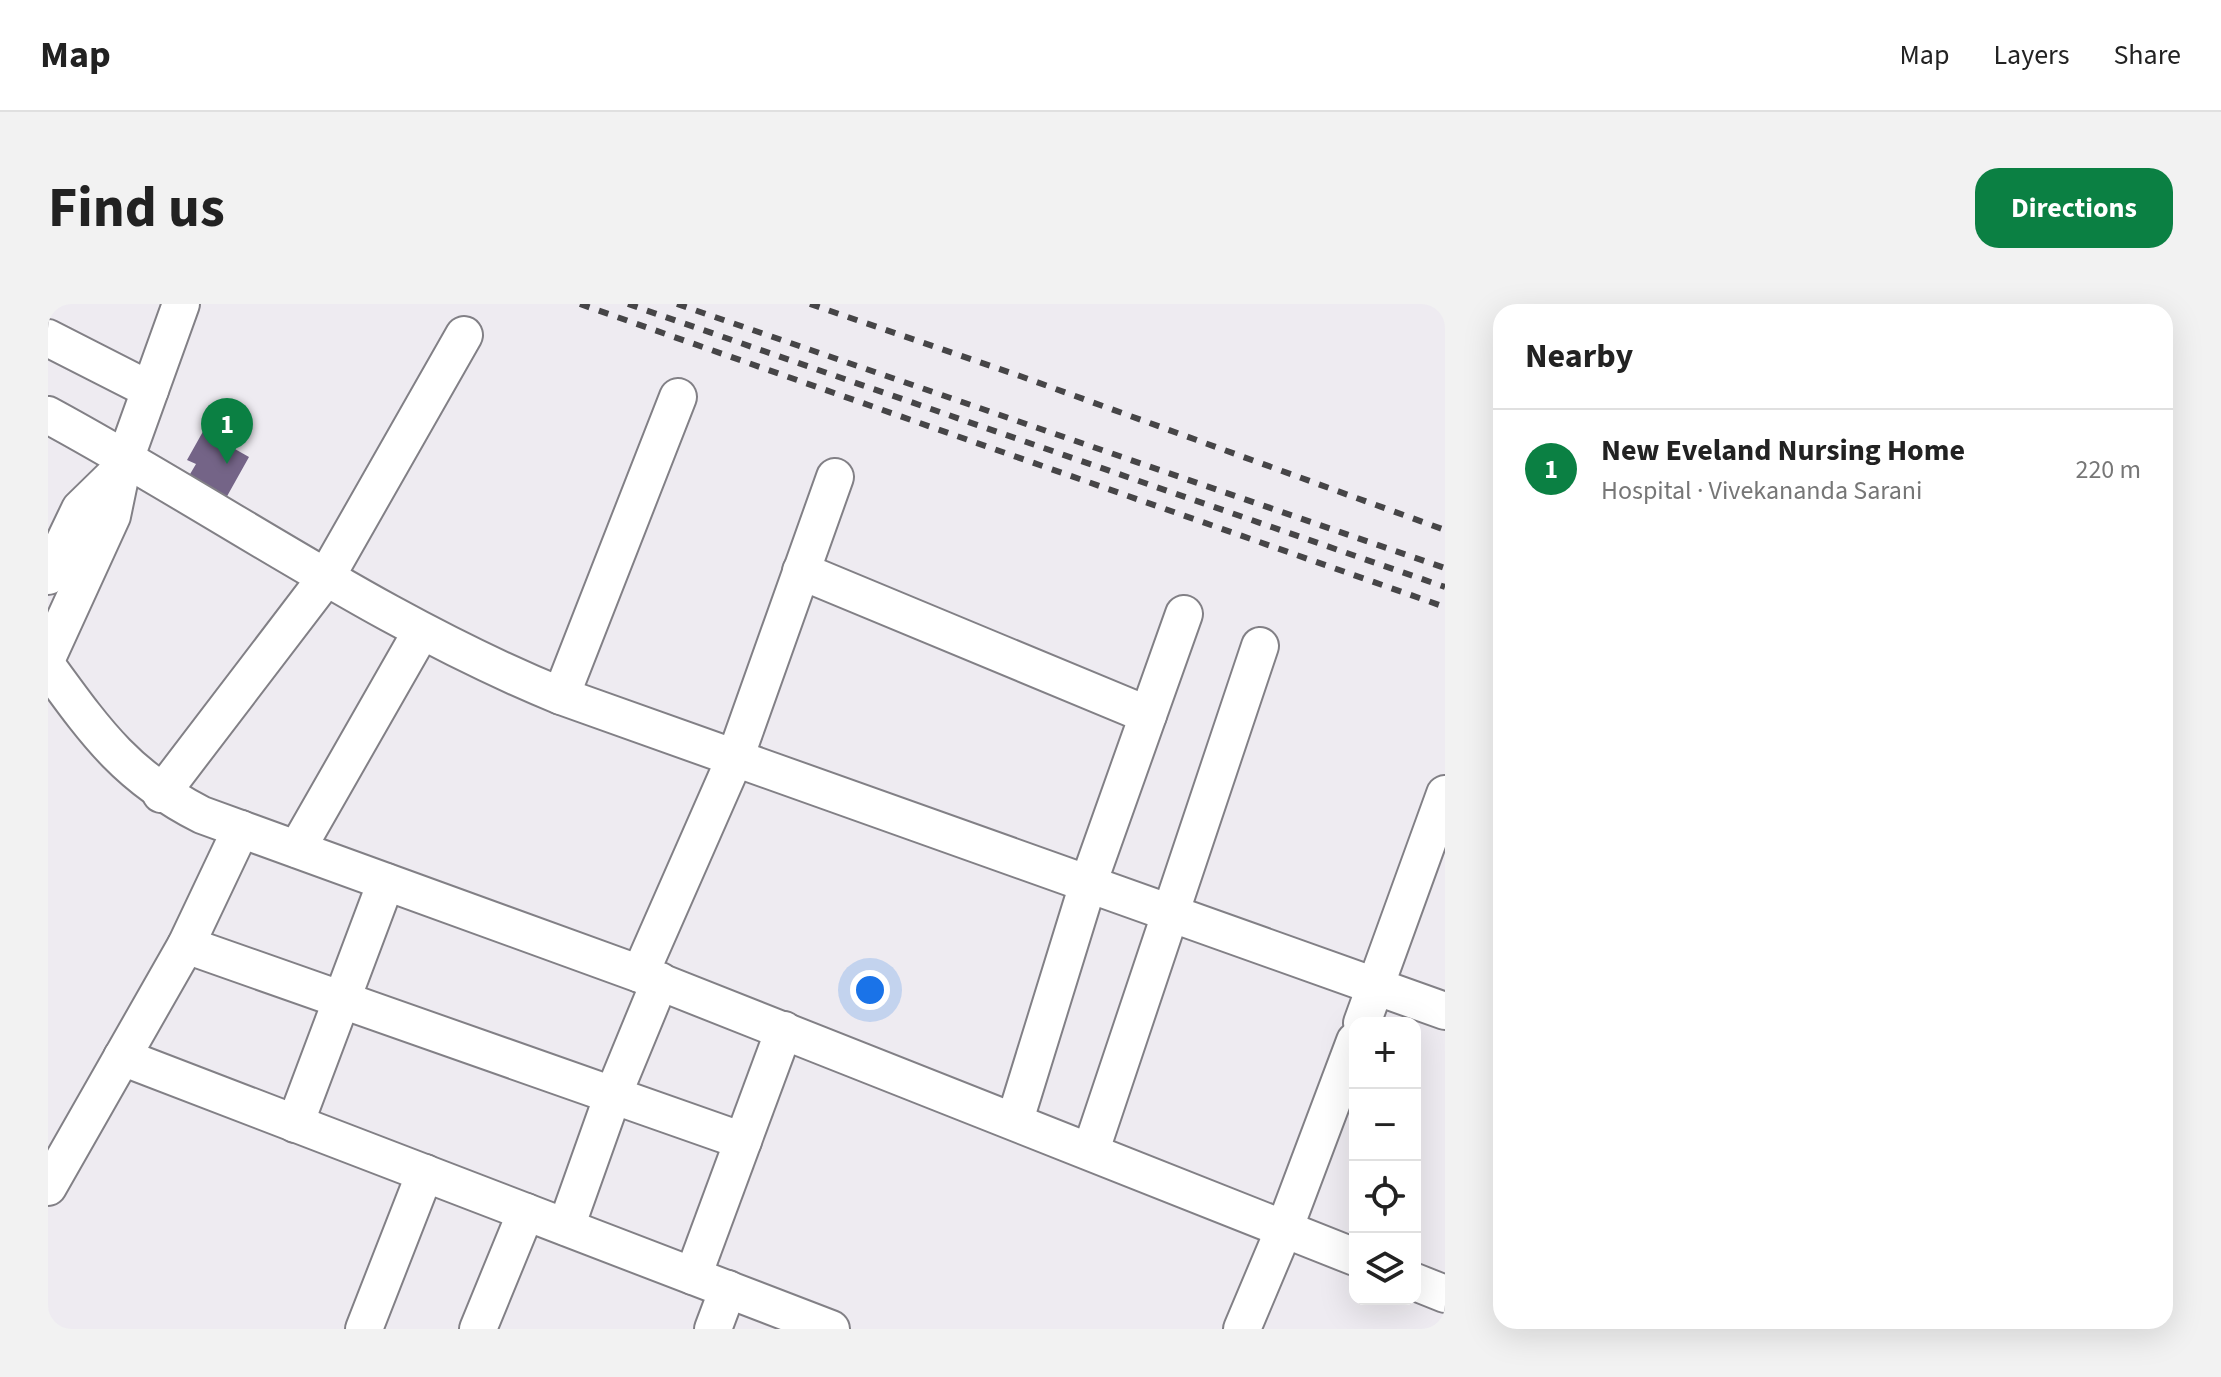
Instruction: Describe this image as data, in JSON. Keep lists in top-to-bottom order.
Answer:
{
  "page": {
    "header": "Map",
    "nav": ["Map", "Layers", "Share"],
    "buttons": "Directions",
    "title": "Find us",
    "heading": "Nearby",
    "pins": "1",
    "list": [
      {
        "mark": "1",
        "name": "New Eveland Nursing Home",
        "note": "Hospital · Vivekananda Sarani",
        "value": "220 m"
      }
    ],
    "map_buttons": ["+", "−"]
  }
}
